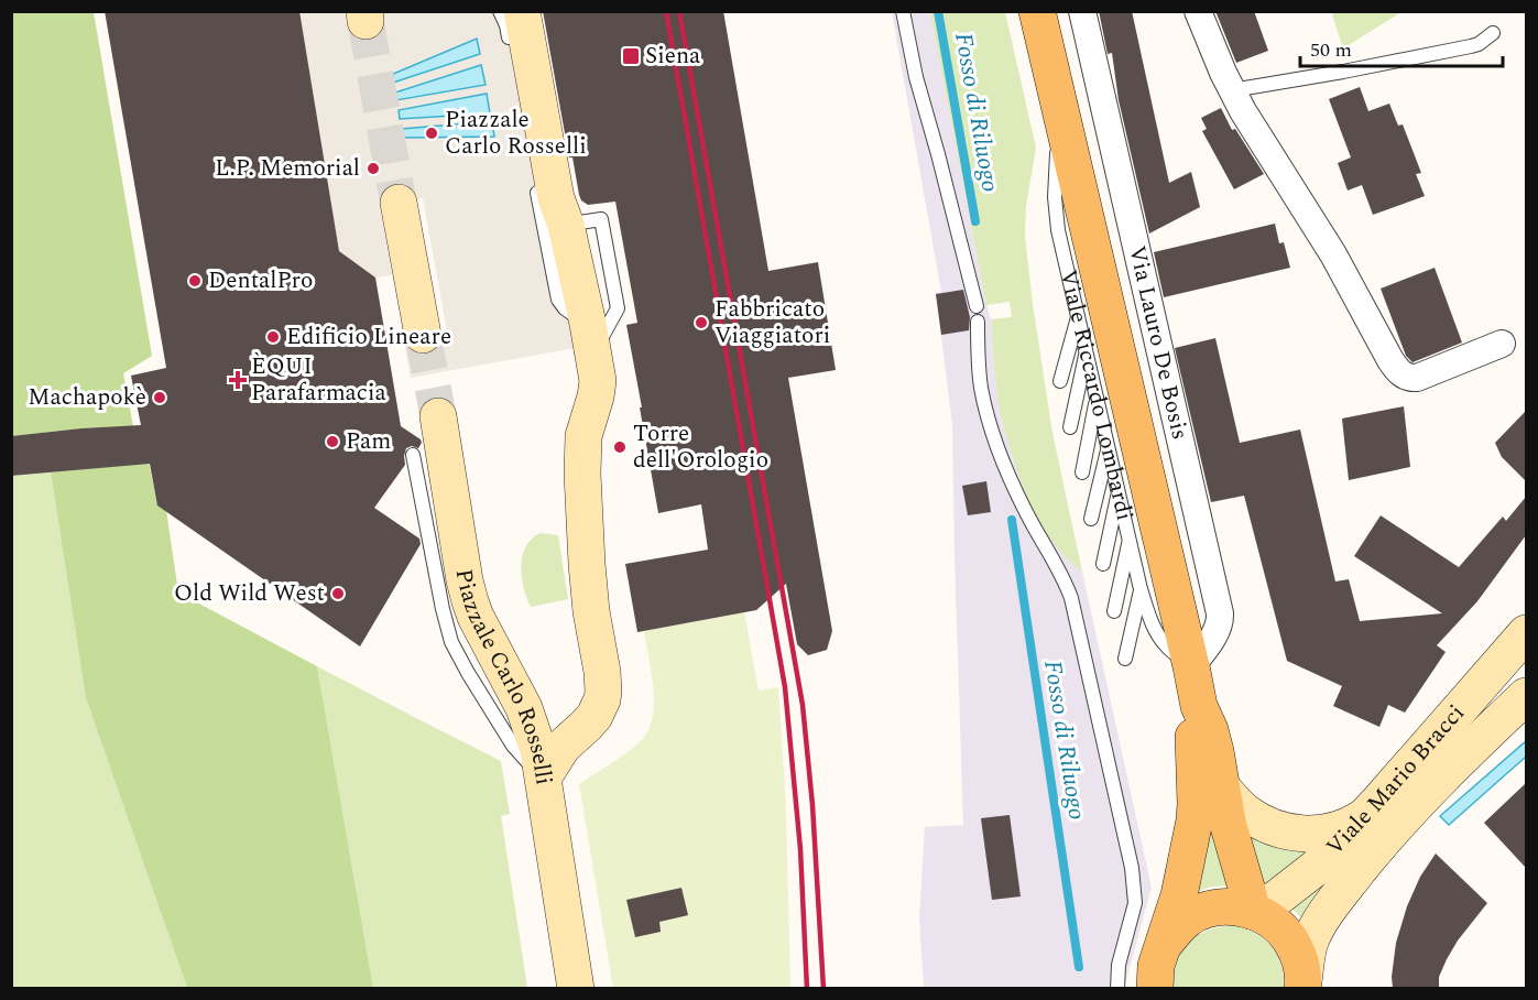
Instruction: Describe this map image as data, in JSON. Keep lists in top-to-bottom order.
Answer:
{
  "streets": {
    "main road": ["Viale Riccardo Lombardi", "Piazzale Carlo Rosselli", "Viale Mario Bracci"],
    "street": ["Via Lauro De Bosis"]
  },
  "crossings": [
    ["Via Lauro De Bosis", "Viale Riccardo Lombardi"],
    ["Viale Riccardo Lombardi", "Viale Mario Bracci"]
  ],
  "water": ["Fosso di Riluogo"],
  "places": {
    "transit": ["Siena"],
    "other": [
      "Piazzale Carlo Rosselli",
      "L.P. Memorial",
      "DentalPro",
      "Fabbricato Viaggiatori",
      "Edificio Lineare",
      "Machapokè",
      "Pam",
      "Torre dell'Orologio",
      "Old Wild West"
    ],
    "health": ["ÈQUI Parafarmacia"]
  },
  "scale_bar": "50 m"
}
